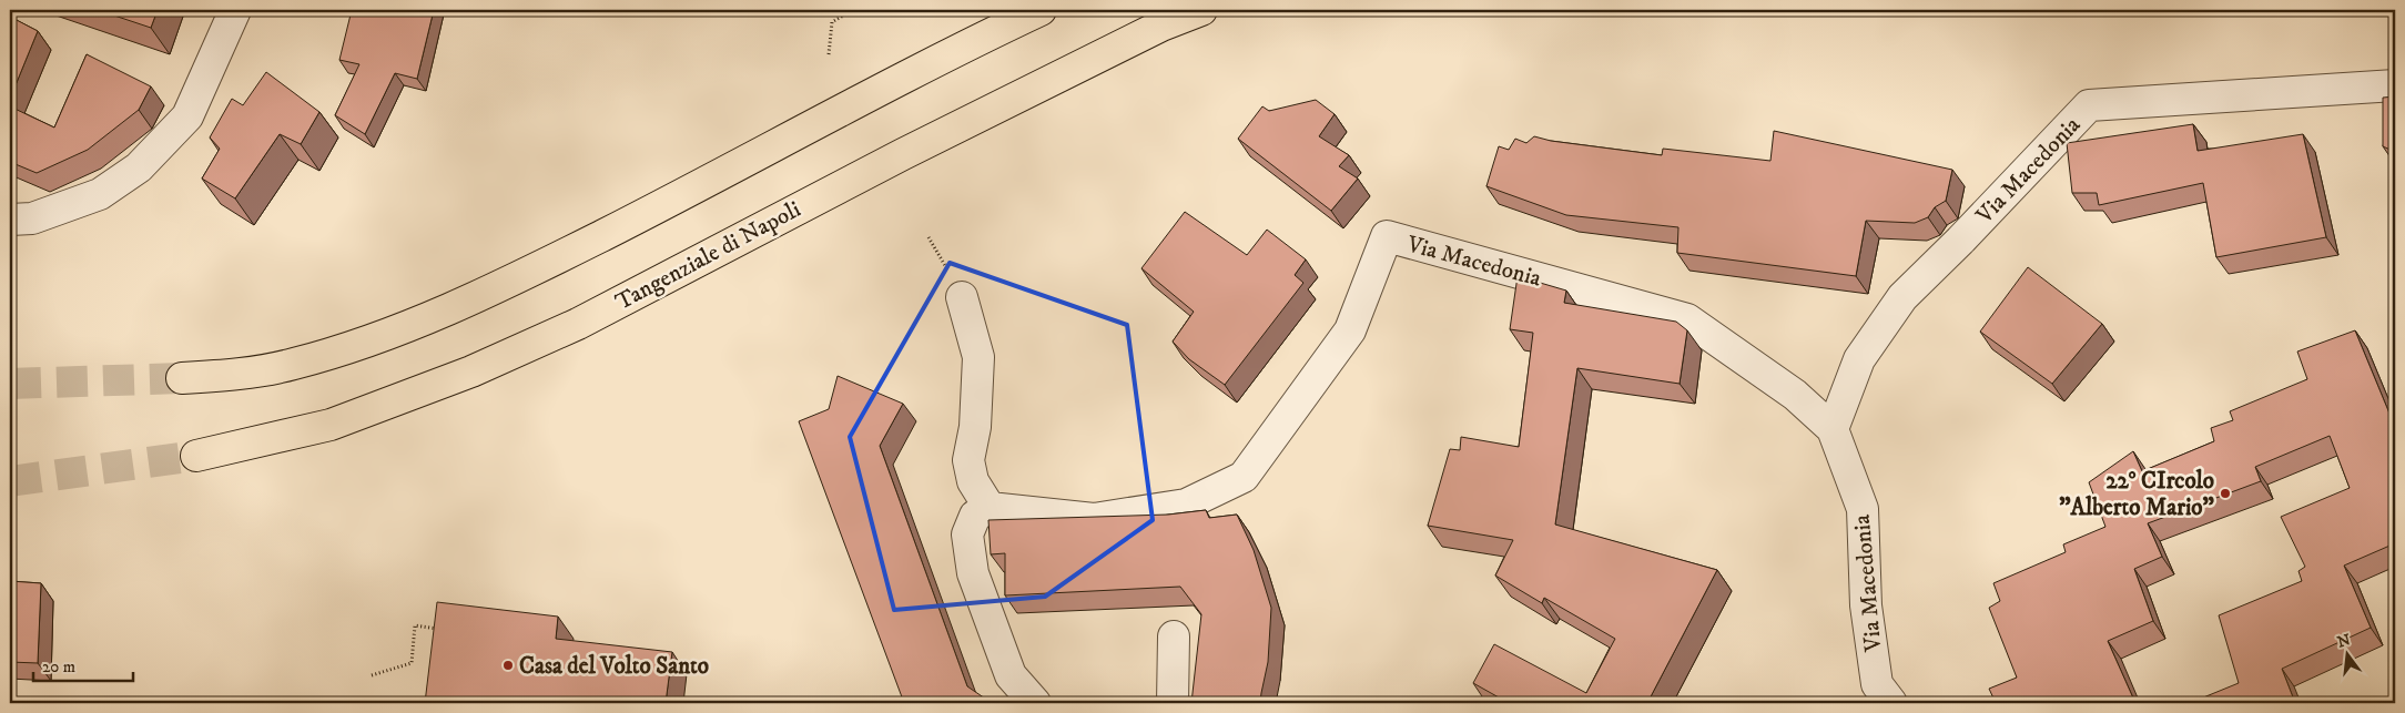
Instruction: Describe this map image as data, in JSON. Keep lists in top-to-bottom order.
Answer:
{
  "streets": {
    "highway": ["Tangenziale di Napoli"],
    "street": ["Via Macedonia"]
  },
  "places": ["22° CIrcolo \"Alberto Mario\"", "Casa del Volto Santo"],
  "scale_bar": "20 m",
  "north": "top"
}
